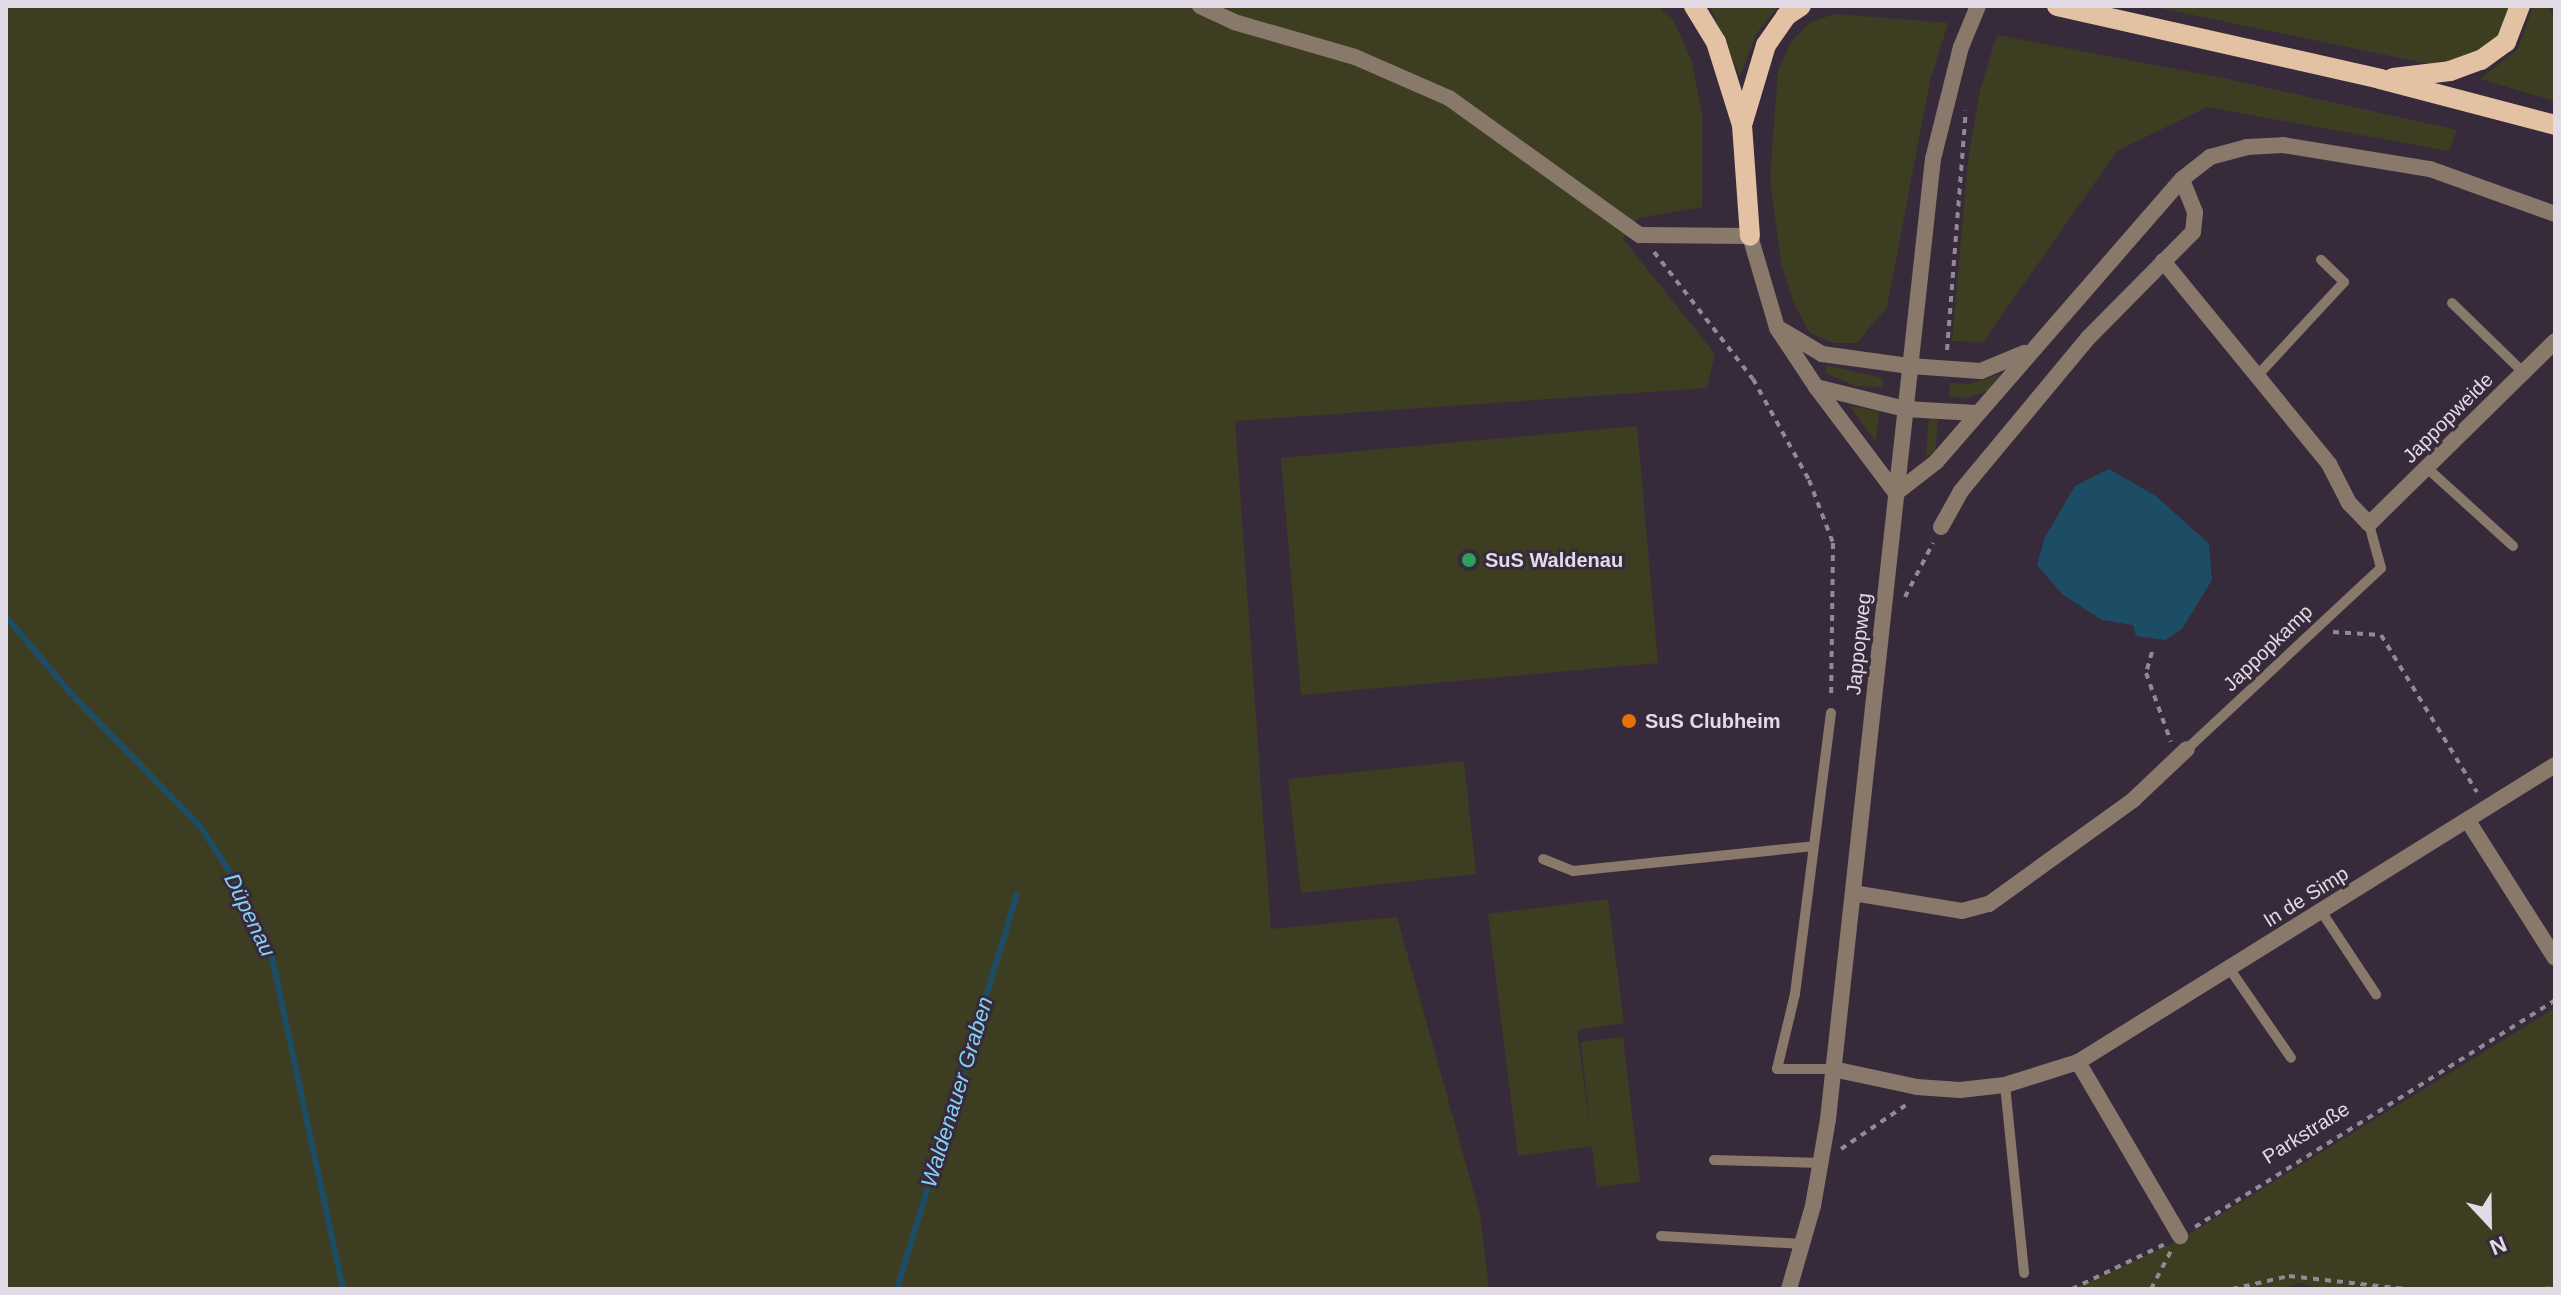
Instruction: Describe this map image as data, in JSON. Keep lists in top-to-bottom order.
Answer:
{
  "streets": {
    "street": [
      "Jappopweide",
      "Jappopweg",
      "Jappopkamp",
      "In de Simp"
    ],
    "path": ["Parkstraße"]
  },
  "crossings": [
    ["Jappopweide", "Jappopkamp"],
    ["Jappopweg", "Jappopkamp"],
    ["Jappopweg", "In de Simp"]
  ],
  "water": ["Düpenau", "Waldenauer Graben"],
  "places": ["SuS Waldenau", "SuS Clubheim"],
  "north": "bottom"
}
